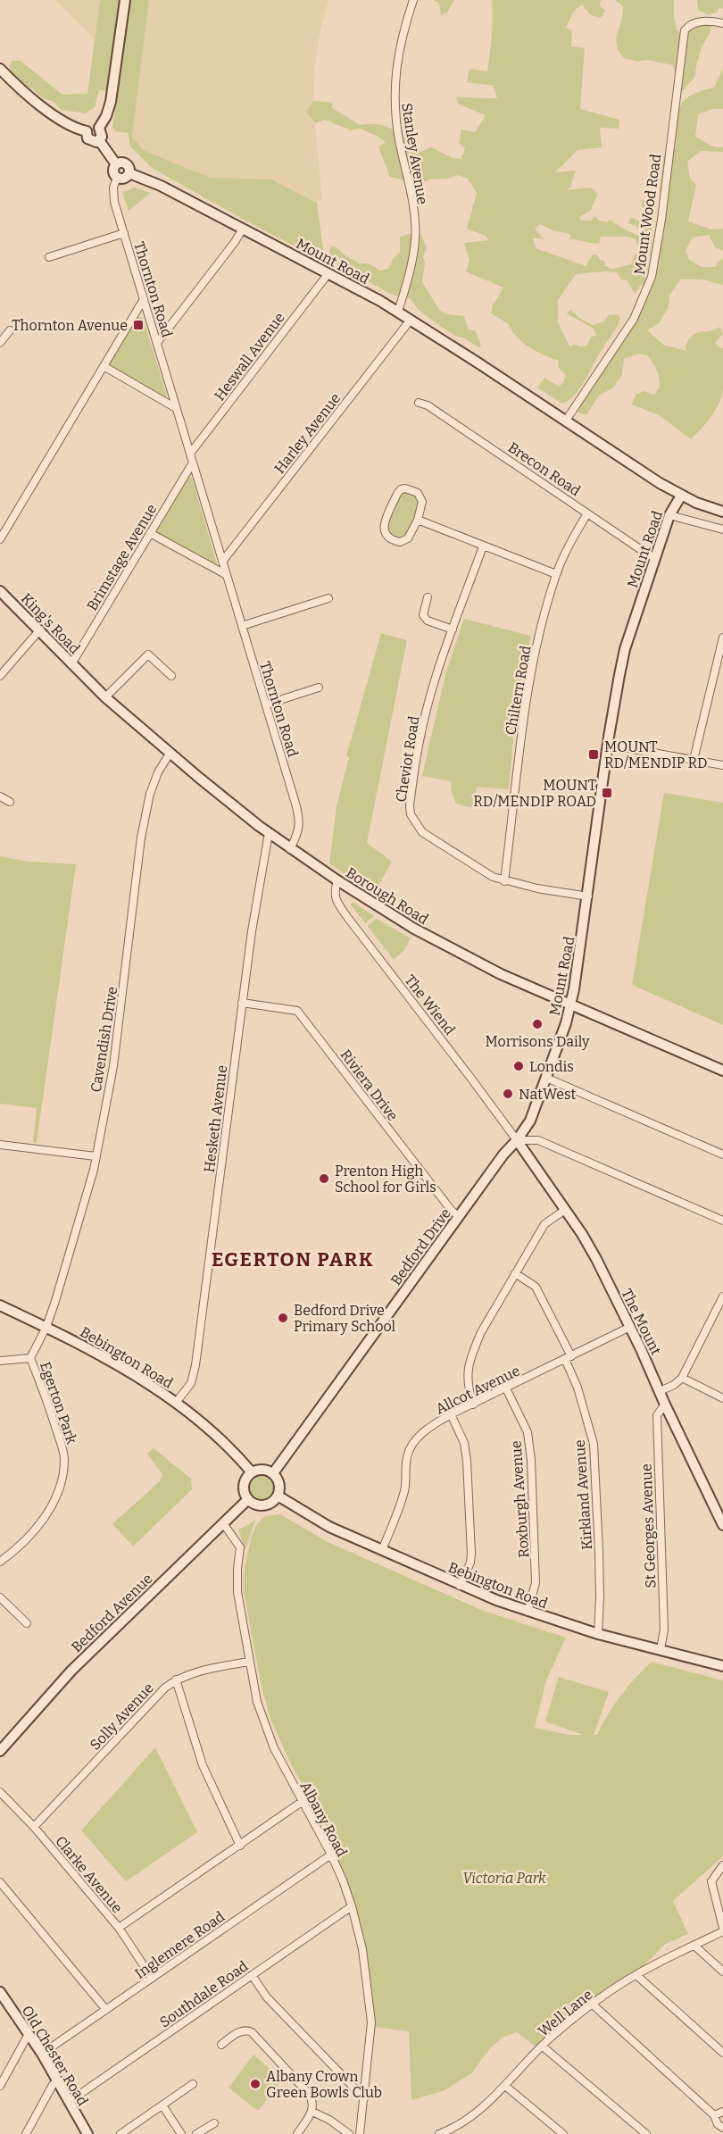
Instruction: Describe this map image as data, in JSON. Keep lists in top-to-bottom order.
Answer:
{
  "streets": {
    "street": [
      "Stanley Avenue",
      "Mount Wood Road",
      "Mount Road",
      "Thornton Road",
      "Heswall Avenue",
      "Harley Avenue",
      "Brecon Road",
      "Brimstage Avenue",
      "King's Road",
      "Chiltern Road",
      "Cheviot Road",
      "Borough Road",
      "The Wiend",
      "Cavendish Drive",
      "Riviera Drive",
      "Hesketh Avenue",
      "Bedford Drive",
      "The Mount",
      "Bebington Road",
      "Allcot Avenue",
      "Egerton Park",
      "Kirkland Avenue",
      "Roxburgh Avenue",
      "St Georges Avenue",
      "Bedford Avenue",
      "Solly Avenue",
      "Albany Road",
      "Clarke Avenue",
      "Inglemere Road",
      "Southdale Road",
      "Well Lane",
      "Old Chester Road"
    ]
  },
  "crossings": [
    ["Stanley Avenue", "Mount Road"],
    ["Mount Wood Road", "Mount Road"],
    ["Mount Road", "Thornton Road"],
    ["Mount Road", "Heswall Avenue"],
    ["Mount Road", "Harley Avenue"],
    ["Mount Road", "Brecon Road"],
    ["Mount Road", "Cheviot Road"],
    ["Mount Road", "Borough Road"],
    ["Mount Road", "The Wiend"],
    ["Mount Road", "Bedford Drive"],
    ["Mount Road", "The Mount"],
    ["Thornton Road", "Heswall Avenue"],
    ["Thornton Road", "Harley Avenue"],
    ["Thornton Road", "Brimstage Avenue"],
    ["Thornton Road", "Borough Road"],
    ["Brecon Road", "Chiltern Road"],
    ["Brimstage Avenue", "King's Road"],
    ["King's Road", "Borough Road"],
    ["Chiltern Road", "Cheviot Road"],
    ["Borough Road", "The Wiend"],
    ["Borough Road", "Cavendish Drive"],
    ["Borough Road", "Hesketh Avenue"],
    ["The Wiend", "Bedford Drive"],
    ["The Wiend", "The Mount"],
    ["Cavendish Drive", "Bebington Road"],
    ["Cavendish Drive", "Egerton Park"],
    ["Riviera Drive", "Hesketh Avenue"],
    ["Riviera Drive", "Bedford Drive"],
    ["Hesketh Avenue", "Bebington Road"],
    ["Bedford Drive", "The Mount"],
    ["Bedford Drive", "Bebington Road"],
    ["Bedford Drive", "Bedford Avenue"],
    ["The Mount", "Allcot Avenue"],
    ["The Mount", "St Georges Avenue"],
    ["Bebington Road", "Allcot Avenue"],
    ["Bebington Road", "Egerton Park"],
    ["Bebington Road", "Kirkland Avenue"],
    ["Bebington Road", "Roxburgh Avenue"],
    ["Bebington Road", "St Georges Avenue"],
    ["Bebington Road", "Bedford Avenue"],
    ["Allcot Avenue", "Kirkland Avenue"],
    ["Allcot Avenue", "Roxburgh Avenue"],
    ["Bedford Avenue", "Albany Road"],
    ["Solly Avenue", "Albany Road"],
    ["Solly Avenue", "Clarke Avenue"],
    ["Albany Road", "Inglemere Road"],
    ["Albany Road", "Southdale Road"],
    ["Clarke Avenue", "Inglemere Road"],
    ["Inglemere Road", "Old Chester Road"],
    ["Southdale Road", "Old Chester Road"]
  ],
  "districts": ["EGERTON PARK"],
  "parks": ["Victoria Park"],
  "places": {
    "transit": ["Thornton Avenue", "MOUNT RD/MENDIP RD", "MOUNT RD/MENDIP ROAD"],
    "other": [
      "Morrisons Daily",
      "Londis",
      "NatWest",
      "Prenton High School for Girls",
      "Bedford Drive Primary School",
      "Albany Crown Green Bowls Club"
    ]
  }
}
